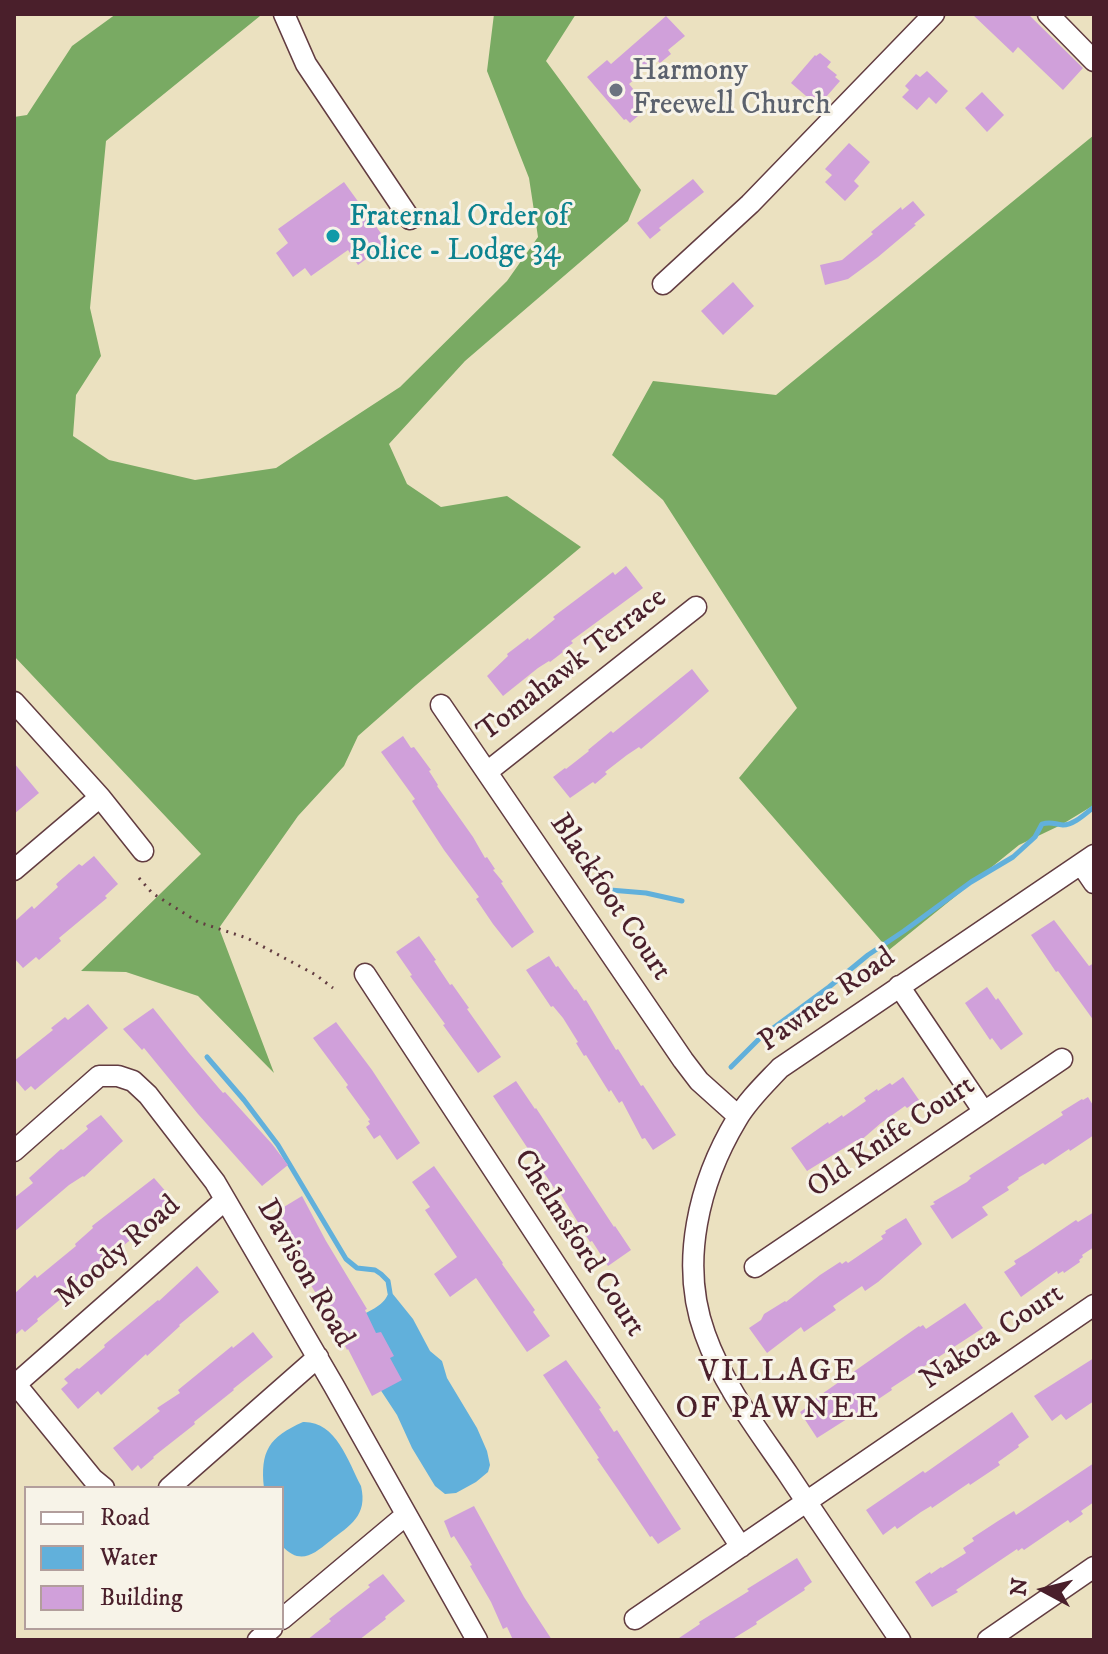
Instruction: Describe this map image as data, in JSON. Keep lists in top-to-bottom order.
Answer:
{
  "streets": {
    "street": [
      "Tomahawk Terrace",
      "Blackfoot Court",
      "Pawnee Road",
      "Old Knife Court",
      "Chelmsford Court",
      "Moody Road",
      "Davison Road",
      "Nakota Court"
    ]
  },
  "crossings": [
    ["Tomahawk Terrace", "Blackfoot Court"],
    ["Blackfoot Court", "Pawnee Road"],
    ["Pawnee Road", "Nakota Court"],
    ["Chelmsford Court", "Nakota Court"],
    ["Moody Road", "Davison Road"]
  ],
  "districts": ["VILLAGE OF PAWNEE"],
  "places": ["Harmony Freewell Church", "Fraternal Order of Police - Lodge 34"],
  "legend": ["Road", "Water", "Building"],
  "north": "left"
}
